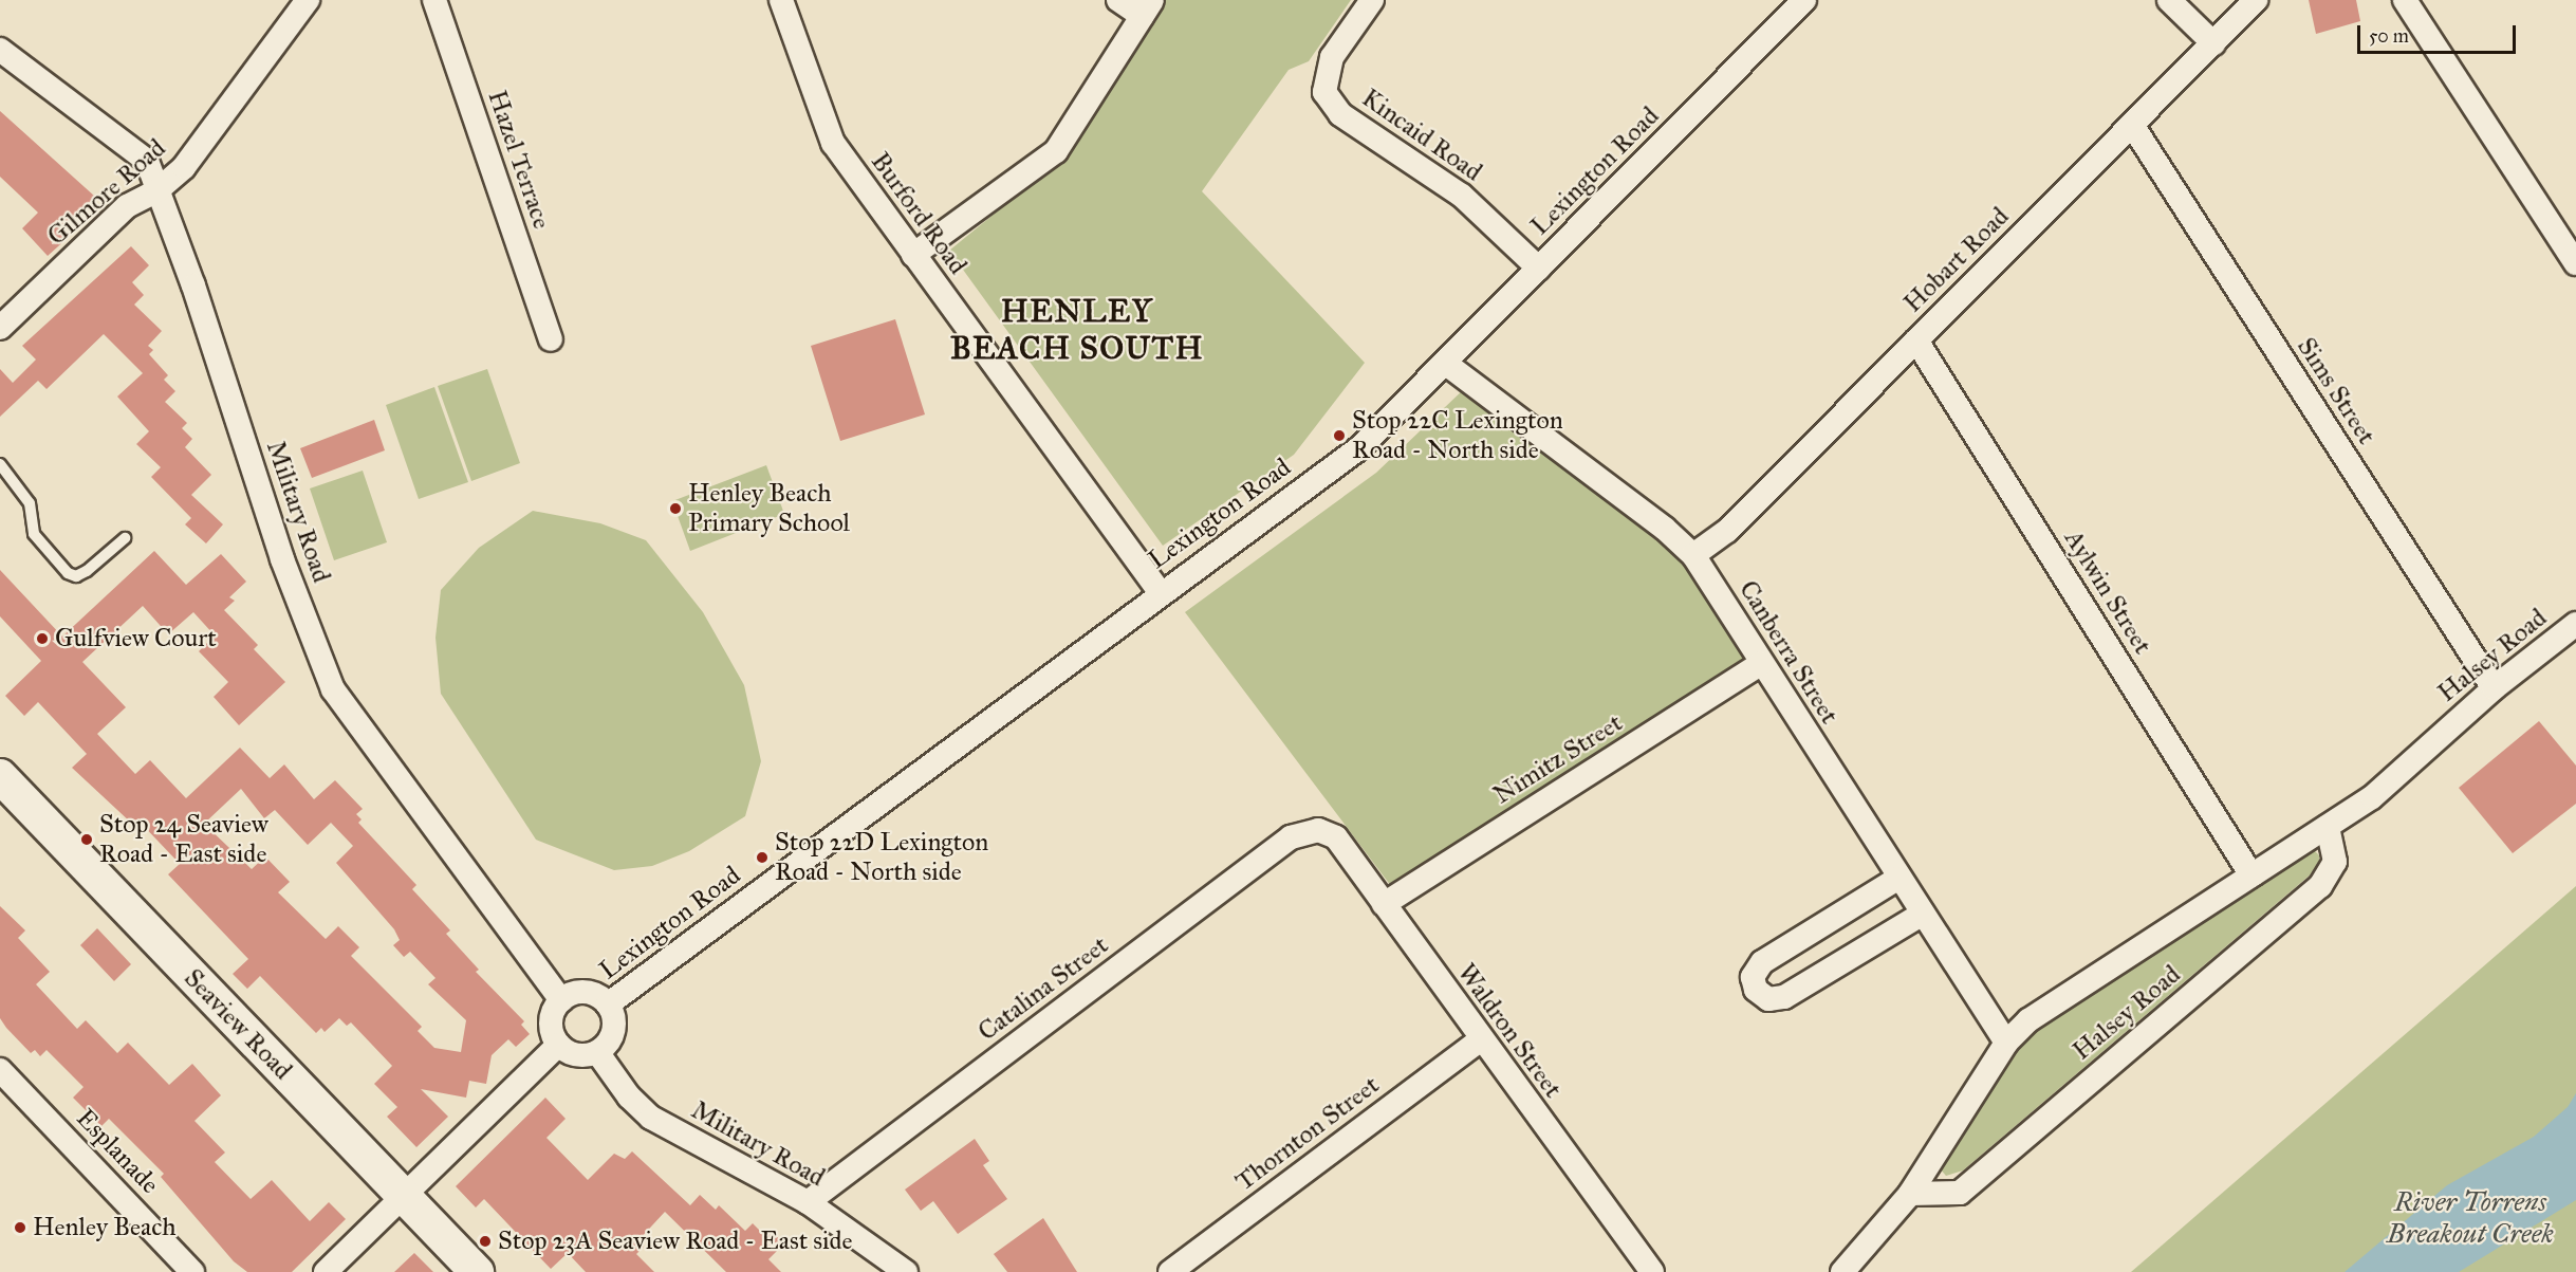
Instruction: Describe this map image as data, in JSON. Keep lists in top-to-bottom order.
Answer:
{
  "streets": {
    "main road": ["Seaview Road"],
    "street": [
      "Kincaid Road",
      "Hazel Terrace",
      "Lexington Road",
      "Gilmore Road",
      "Burford Road",
      "Hobart Road",
      "Sims Street",
      "Military Road",
      "Aylwin Street",
      "Canberra Street",
      "Halsey Road",
      "Nimitz Street",
      "Catalina Street",
      "Waldron Street",
      "Thornton Street",
      "Esplanade"
    ]
  },
  "crossings": [
    ["Kincaid Road", "Lexington Road"],
    ["Lexington Road", "Burford Road"],
    ["Lexington Road", "Military Road"],
    ["Lexington Road", "Canberra Street"],
    ["Gilmore Road", "Military Road"],
    ["Hobart Road", "Sims Street"],
    ["Hobart Road", "Aylwin Street"],
    ["Hobart Road", "Canberra Street"],
    ["Sims Street", "Halsey Road"],
    ["Military Road", "Catalina Street"],
    ["Aylwin Street", "Halsey Road"],
    ["Canberra Street", "Halsey Road"],
    ["Canberra Street", "Nimitz Street"],
    ["Nimitz Street", "Waldron Street"],
    ["Catalina Street", "Waldron Street"],
    ["Waldron Street", "Thornton Street"]
  ],
  "districts": ["HENLEY BEACH SOUTH"],
  "water": ["River Torrens Breakout Creek"],
  "places": [
    "Stop 22C Lexington Road - North side",
    "Henley Beach Primary School",
    "Gulfview Court",
    "Stop 24 Seaview Road - East side",
    "Stop 22D Lexington Road - North side",
    "Henley Beach",
    "Stop 23A Seaview Road - East side"
  ],
  "scale_bar": "50 m"
}
